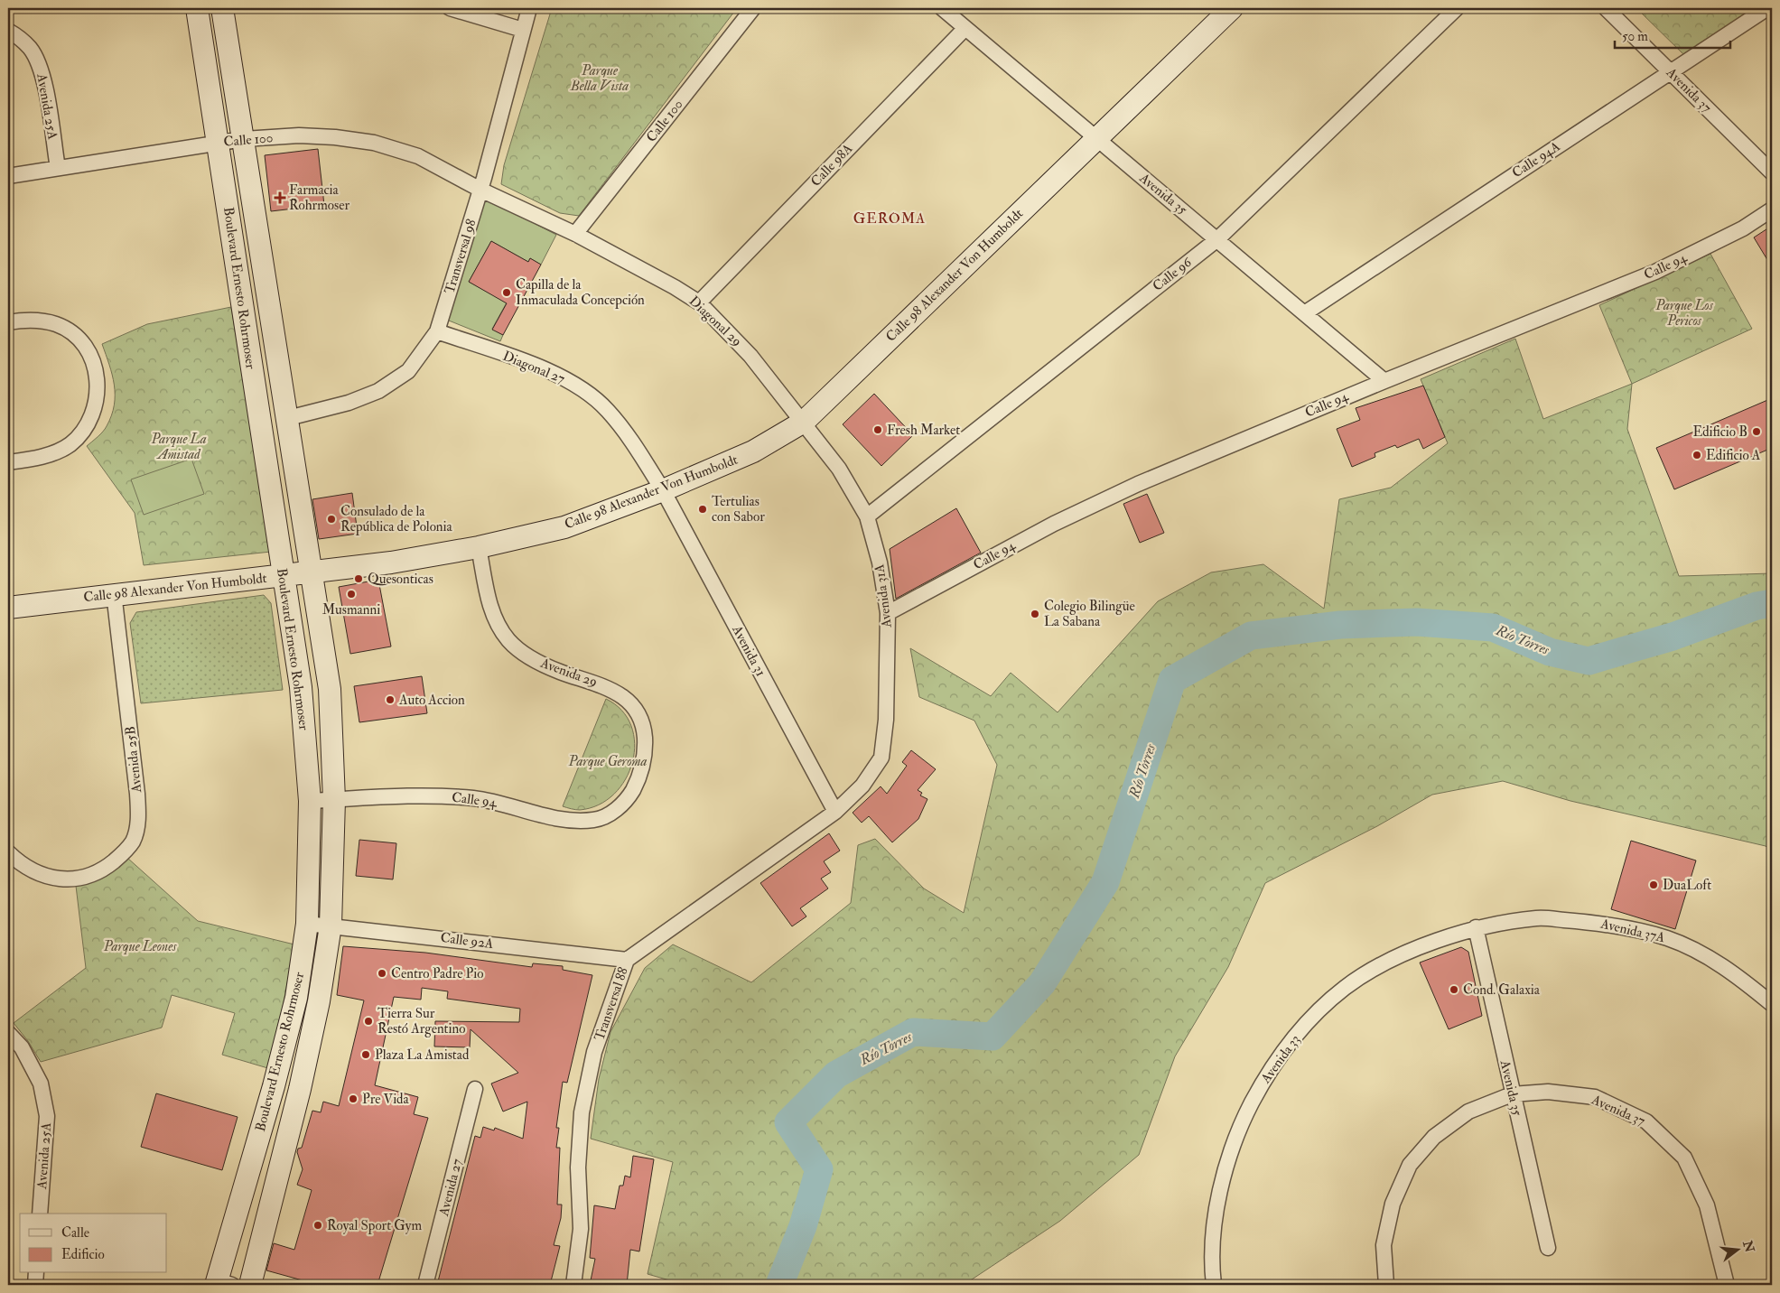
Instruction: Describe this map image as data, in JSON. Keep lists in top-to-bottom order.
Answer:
{
  "streets": {
    "main road": ["Calle 98 Alexander Von Humboldt", "Boulevard Ernesto Rohrmoser"],
    "street": [
      "Avenida 37",
      "Avenida 25A",
      "Calle 100",
      "Calle 94A",
      "Calle 98A",
      "Avenida 35",
      "Transversal 98",
      "Calle 94",
      "Calle 96",
      "Diagonal 29",
      "Diagonal 27",
      "Avenida 31A",
      "Avenida 31",
      "Avenida 29",
      "Avenida 25B",
      "Avenida 37A",
      "Calle 92A",
      "Transversal 88",
      "Avenida 33",
      "Avenida 27"
    ]
  },
  "crossings": [
    ["Avenida 37", "Calle 94A"],
    ["Avenida 37", "Avenida 35"],
    ["Avenida 25A", "Calle 100"],
    ["Calle 100", "Transversal 98"],
    ["Calle 100", "Boulevard Ernesto Rohrmoser"],
    ["Calle 100", "Diagonal 29"],
    ["Calle 94A", "Avenida 35"],
    ["Calle 98A", "Avenida 35"],
    ["Calle 98A", "Diagonal 29"],
    ["Avenida 35", "Calle 94"],
    ["Avenida 35", "Calle 96"],
    ["Avenida 35", "Calle 98 Alexander Von Humboldt"],
    ["Avenida 35", "Avenida 37A"],
    ["Avenida 35", "Avenida 33"],
    ["Transversal 98", "Boulevard Ernesto Rohrmoser"],
    ["Transversal 98", "Diagonal 29"],
    ["Transversal 98", "Diagonal 27"],
    ["Calle 94", "Boulevard Ernesto Rohrmoser"],
    ["Calle 94", "Avenida 31A"],
    ["Calle 94", "Avenida 29"],
    ["Calle 96", "Avenida 31A"],
    ["Calle 98 Alexander Von Humboldt", "Boulevard Ernesto Rohrmoser"],
    ["Calle 98 Alexander Von Humboldt", "Diagonal 29"],
    ["Calle 98 Alexander Von Humboldt", "Diagonal 27"],
    ["Calle 98 Alexander Von Humboldt", "Avenida 31A"],
    ["Calle 98 Alexander Von Humboldt", "Avenida 31"],
    ["Calle 98 Alexander Von Humboldt", "Avenida 29"],
    ["Calle 98 Alexander Von Humboldt", "Avenida 25B"],
    ["Boulevard Ernesto Rohrmoser", "Calle 92A"],
    ["Diagonal 29", "Avenida 31A"],
    ["Diagonal 27", "Avenida 31"],
    ["Avenida 31A", "Transversal 88"],
    ["Avenida 31", "Transversal 88"],
    ["Avenida 37A", "Avenida 33"],
    ["Calle 92A", "Transversal 88"]
  ],
  "districts": ["GEROMA"],
  "water": ["Río Torres"],
  "parks": [
    "Parque Bella Vista",
    "Parque Los Pericos",
    "Parque La Amistad",
    "Parque Geroma",
    "Parque Leones"
  ],
  "places": {
    "health": ["Farmacia Rohrmoser"],
    "other": [
      "Capilla de la Inmaculada Concepción",
      "Fresh Market",
      "Edificio B",
      "Edificio A",
      "Tertulias con Sabor",
      "Consulado de la República de Polonia",
      "Quesonticas",
      "Musmanni",
      "Colegio Bilingüe La Sabana",
      "Auto Accion",
      "DuaLoft",
      "Centro Padre Pio",
      "Cond. Galaxia",
      "Tierra Sur Restó Argentino",
      "Plaza La Amistad",
      "Pre Vida",
      "Royal Sport Gym"
    ]
  },
  "legend": ["Calle", "Edificio"],
  "scale_bar": "50 m",
  "north": "right"
}
